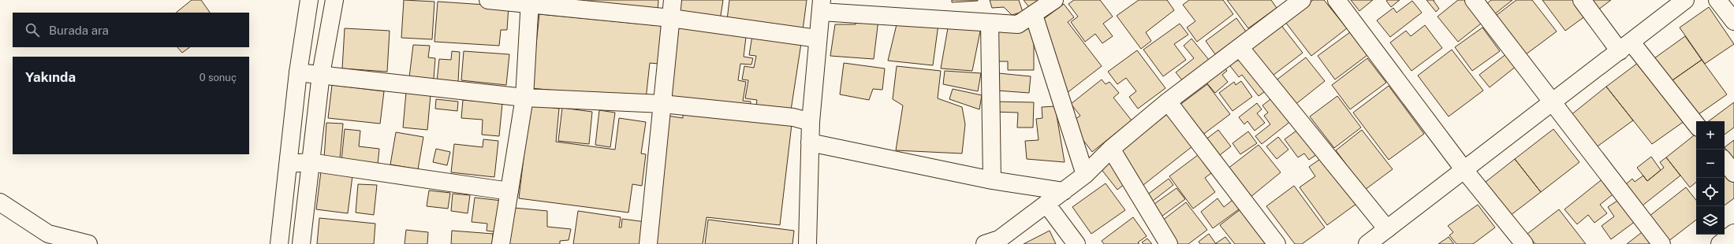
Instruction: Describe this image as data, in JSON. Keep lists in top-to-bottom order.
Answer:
{
  "page": {
    "search": "Burada ara",
    "heading": ["Yakında", "0 sonuç"],
    "map_buttons": ["+", "−"]
  }
}
